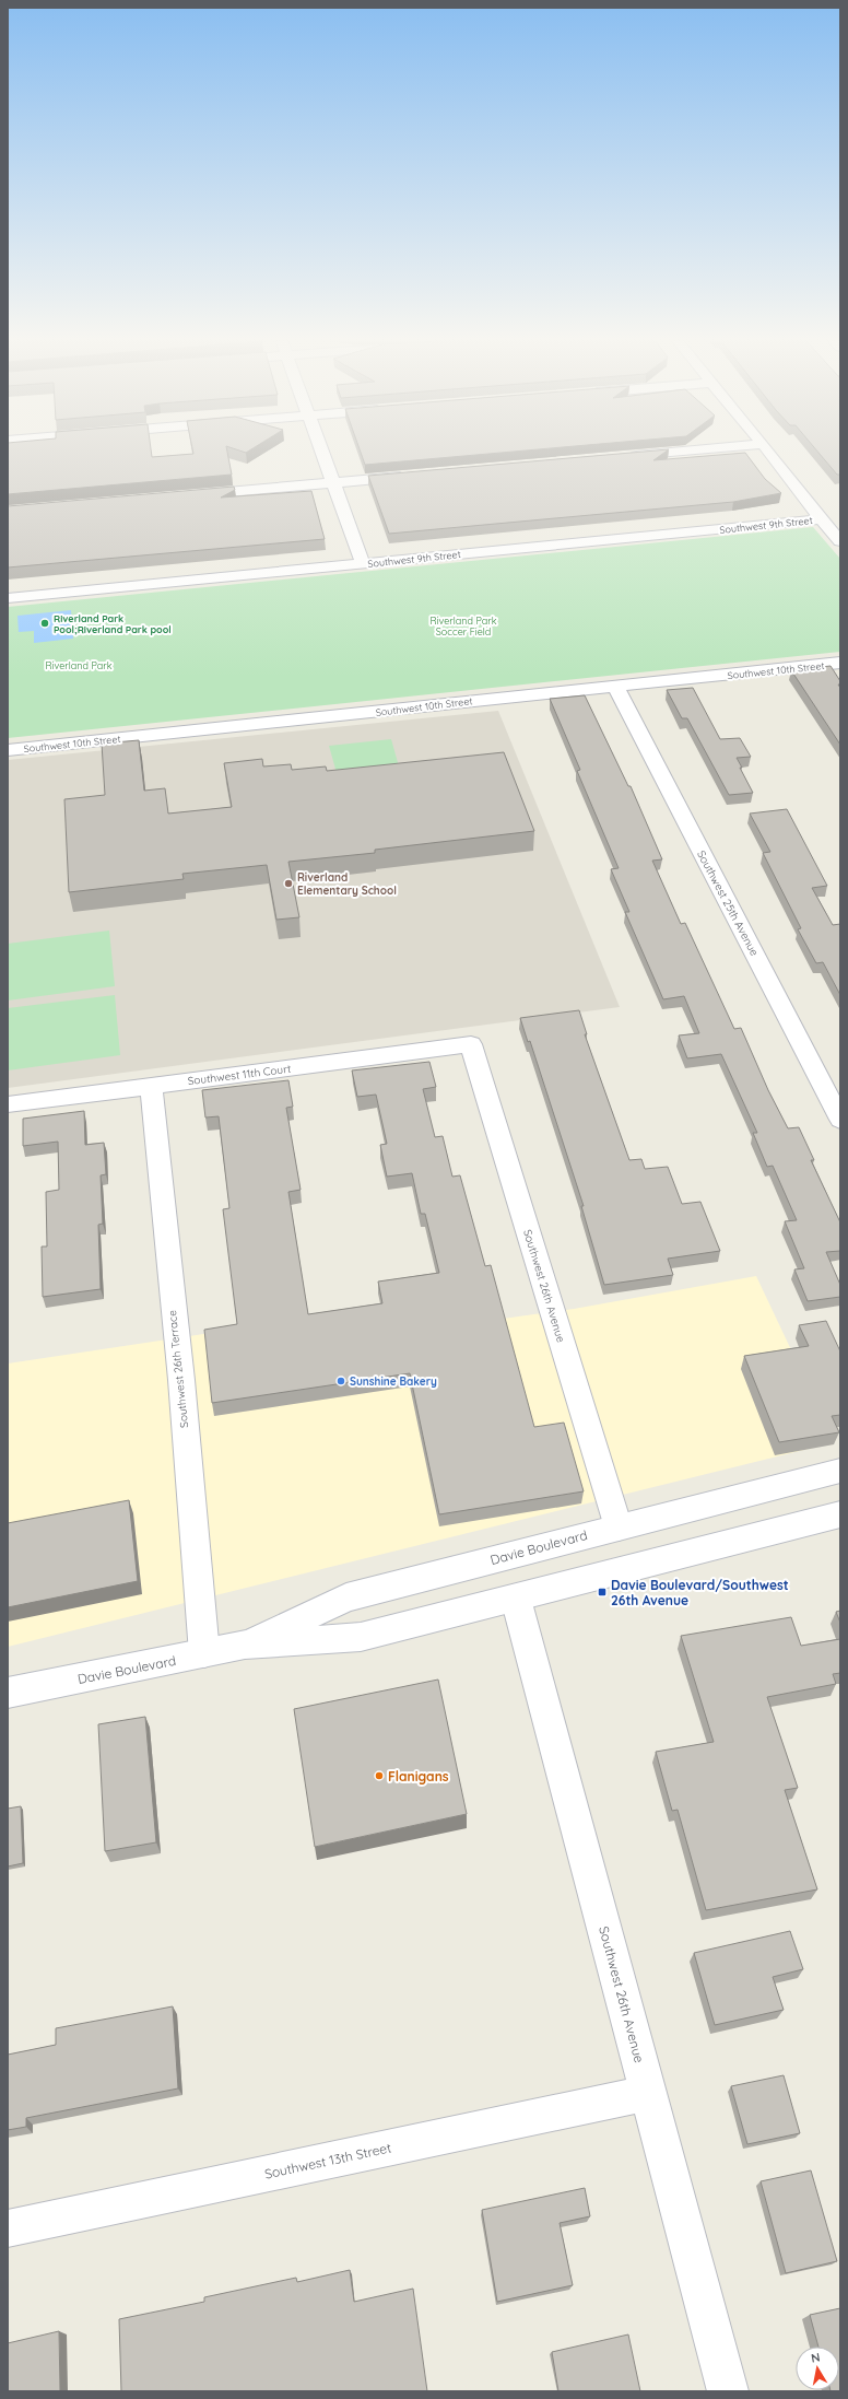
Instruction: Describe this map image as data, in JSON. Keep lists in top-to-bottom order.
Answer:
{
  "streets": {
    "street": [
      "Southwest 9th Street",
      "Southwest 10th Street",
      "Southwest 25th Avenue",
      "Southwest 11th Court",
      "Southwest 26th Avenue",
      "Southwest 26th Terrace",
      "Davie Boulevard",
      "Southwest 13th Street"
    ]
  },
  "crossings": [
    ["Southwest 10th Street", "Southwest 25th Avenue"],
    ["Southwest 11th Court", "Southwest 26th Avenue"],
    ["Southwest 11th Court", "Southwest 26th Terrace"],
    ["Southwest 26th Avenue", "Davie Boulevard"],
    ["Southwest 26th Avenue", "Southwest 13th Street"],
    ["Southwest 26th Terrace", "Davie Boulevard"]
  ],
  "parks": ["Riverland Park Soccer Field", "Riverland Park"],
  "places": {
    "other": [
      "Riverland Park Pool;Riverland Park pool",
      "Riverland Elementary School",
      "Sunshine Bakery",
      "Flanigans"
    ],
    "transit": ["Davie Boulevard/Southwest 26th Avenue"]
  },
  "north": "top"
}
